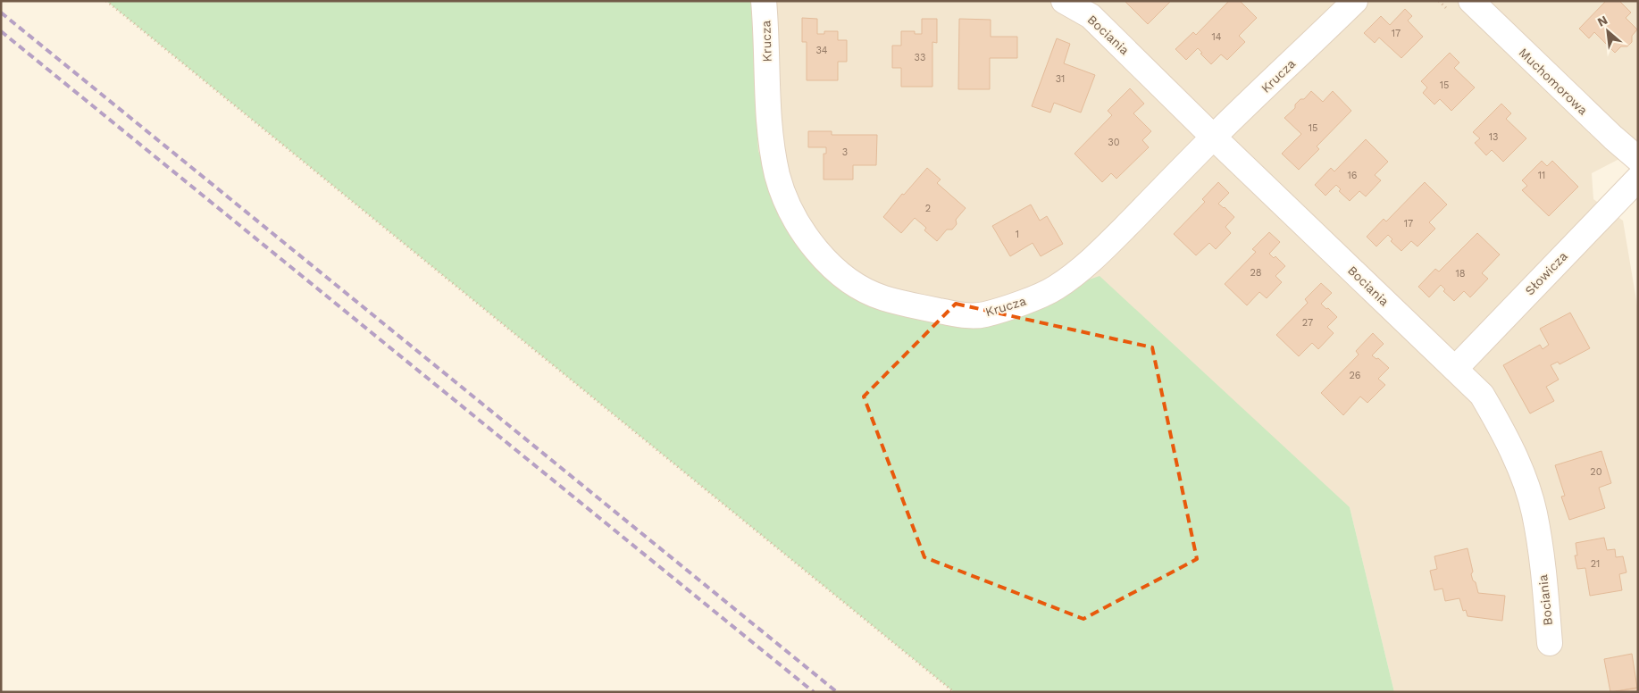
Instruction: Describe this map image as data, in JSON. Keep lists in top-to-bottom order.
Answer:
{
  "streets": {
    "street": [
      "Bociania",
      "Krucza",
      "Muchomorowa",
      "Słowicza"
    ]
  },
  "crossings": [
    ["Bociania", "Krucza"],
    ["Bociania", "Słowicza"]
  ],
  "house_numbers": [
    "17",
    "14",
    "34",
    "33",
    "31",
    "15",
    "15",
    "13",
    "30",
    "3",
    "16",
    "11",
    "2",
    "17",
    "1",
    "28",
    "18",
    "27",
    "26",
    "20",
    "21"
  ],
  "north": "top left"
}
